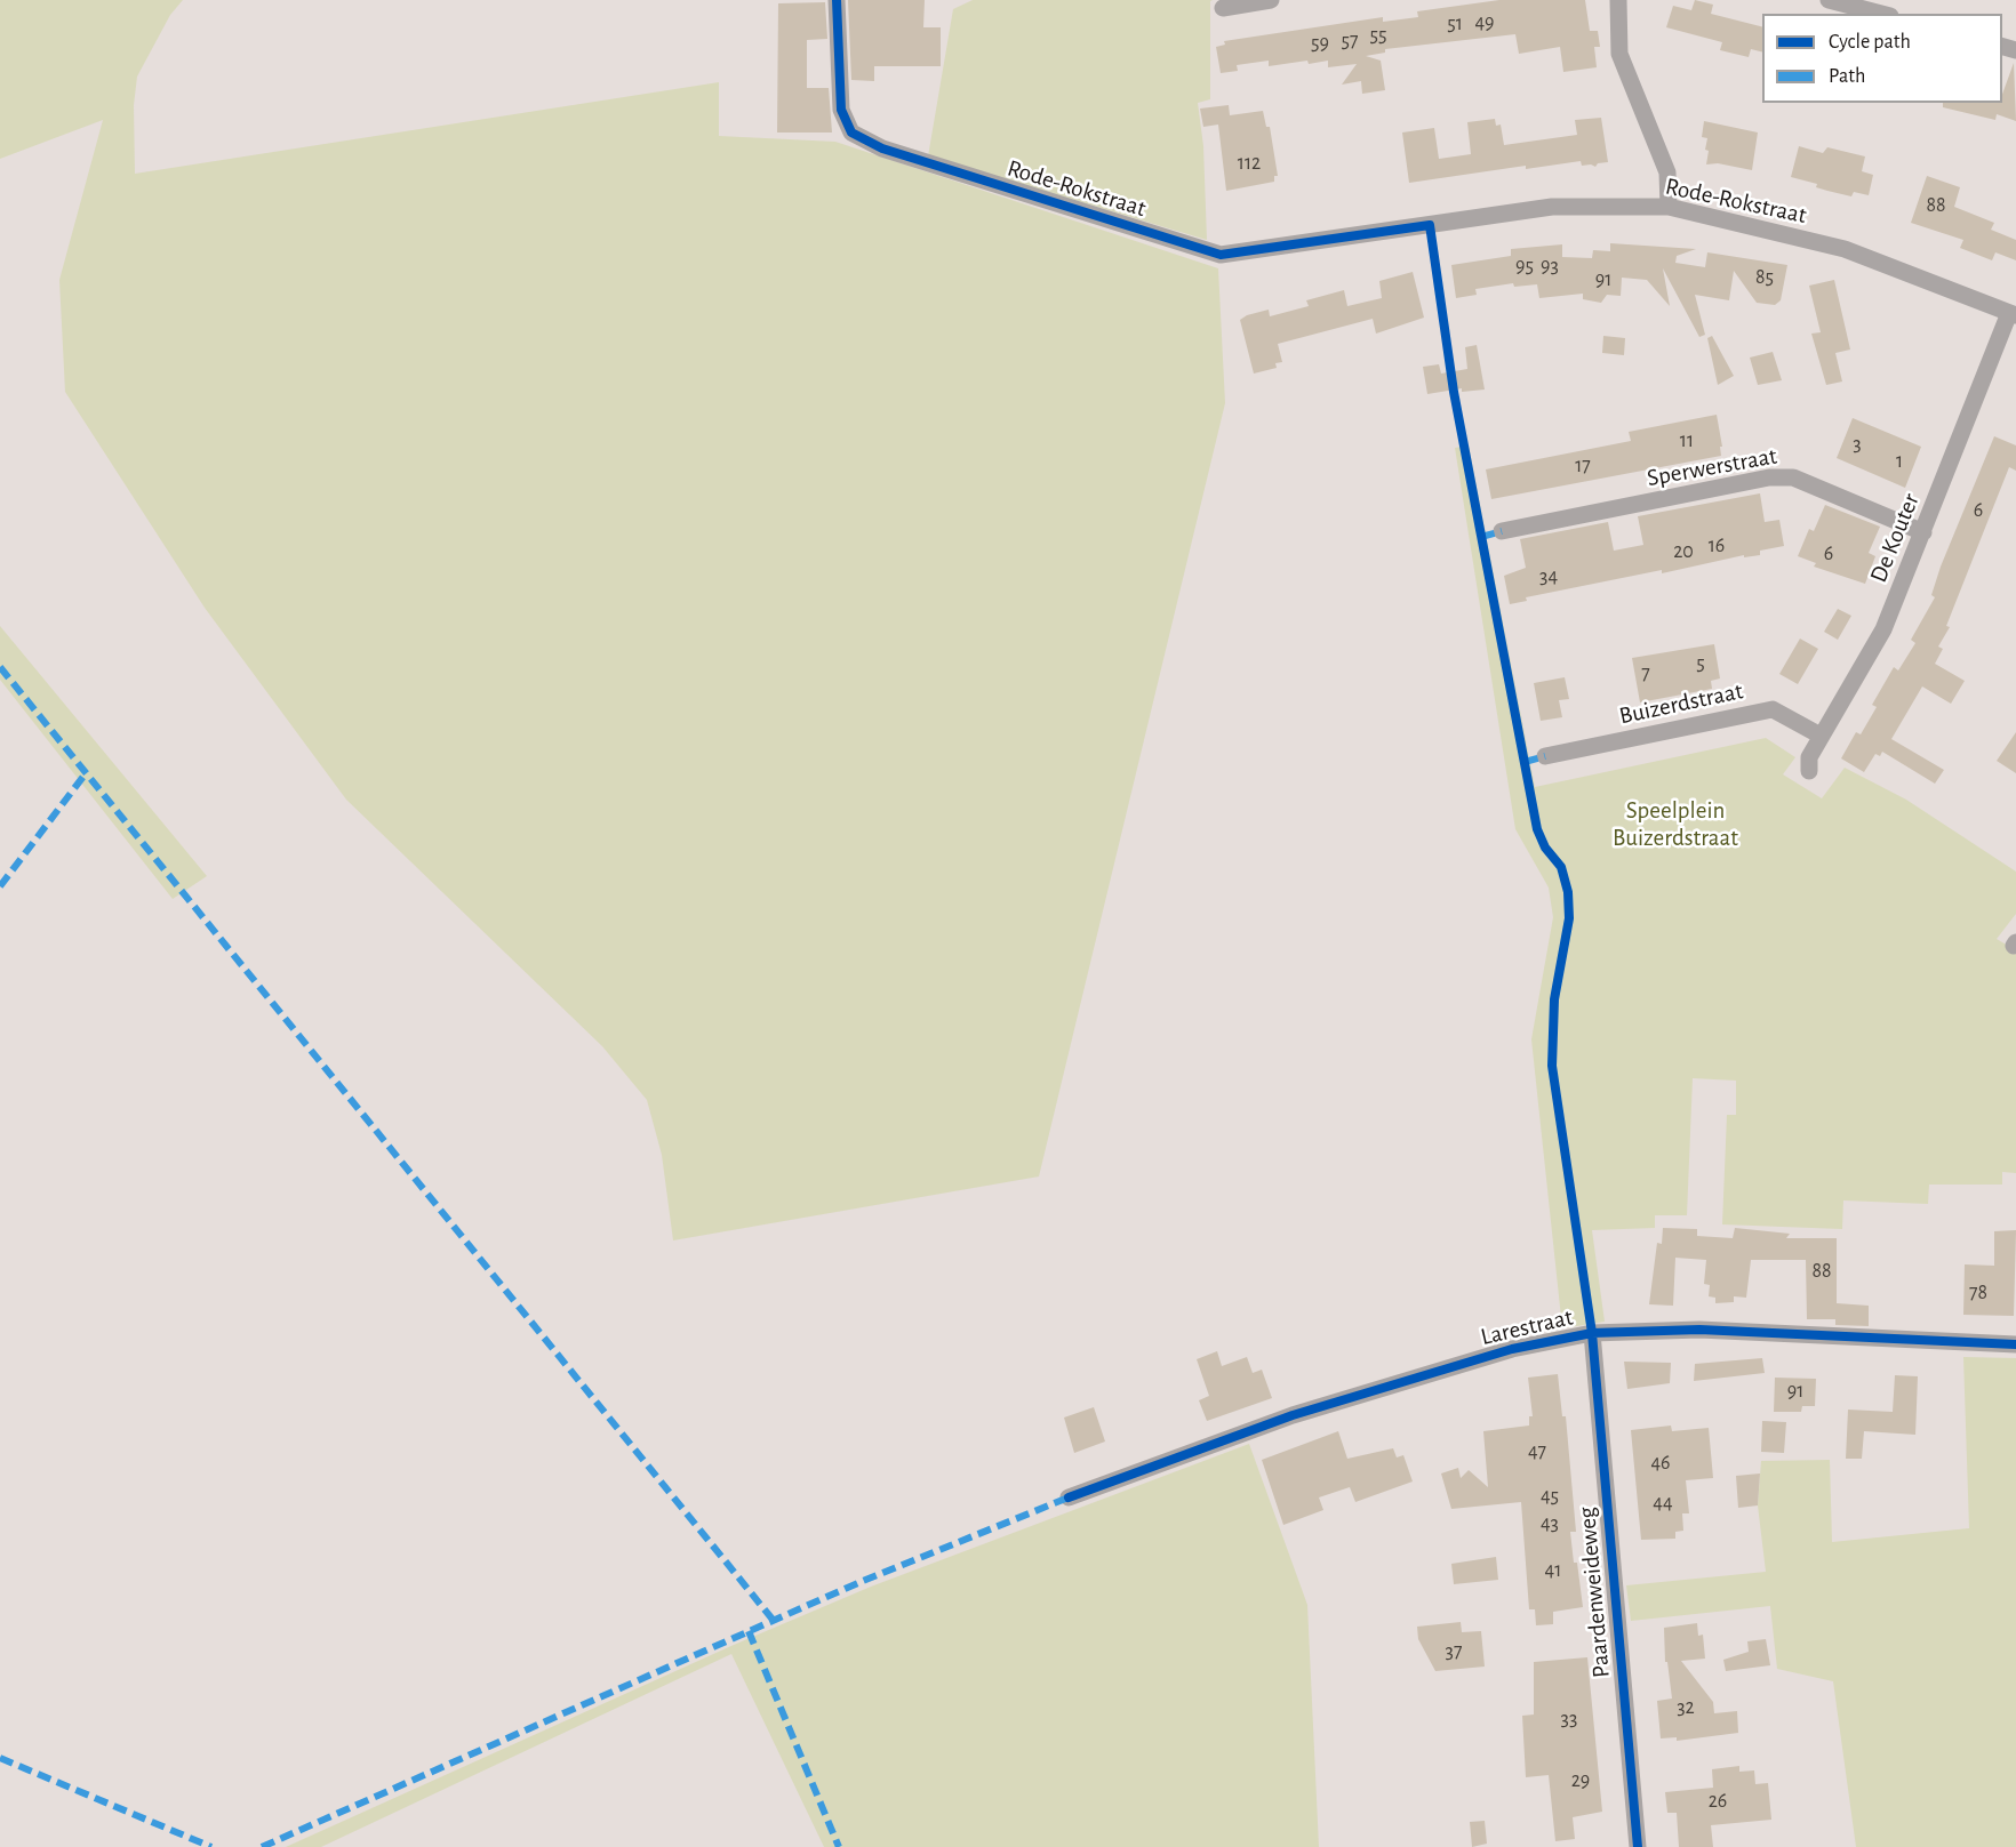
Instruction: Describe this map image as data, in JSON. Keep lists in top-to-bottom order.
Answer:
{
  "streets": {
    "street": [
      "Rode-Rokstraat",
      "Sperwerstraat",
      "De Kouter",
      "Buizerdstraat",
      "Larestraat",
      "Paardenweideweg"
    ]
  },
  "crossings": [
    ["Rode-Rokstraat", "De Kouter"],
    ["Sperwerstraat", "De Kouter"],
    ["De Kouter", "Buizerdstraat"],
    ["Larestraat", "Paardenweideweg"]
  ],
  "parks": ["Speelplein Buizerdstraat"],
  "house_numbers": [
    "49",
    "51",
    "55",
    "57",
    "59",
    "112",
    "88",
    "95",
    "93",
    "85",
    "91",
    "11",
    "3",
    "1",
    "17",
    "6",
    "16",
    "20",
    "6",
    "34",
    "5",
    "7",
    "88",
    "78",
    "91",
    "47",
    "46",
    "45",
    "44",
    "43",
    "41",
    "37",
    "32",
    "33",
    "29",
    "26"
  ],
  "legend": ["Cycle path", "Path"]
}
